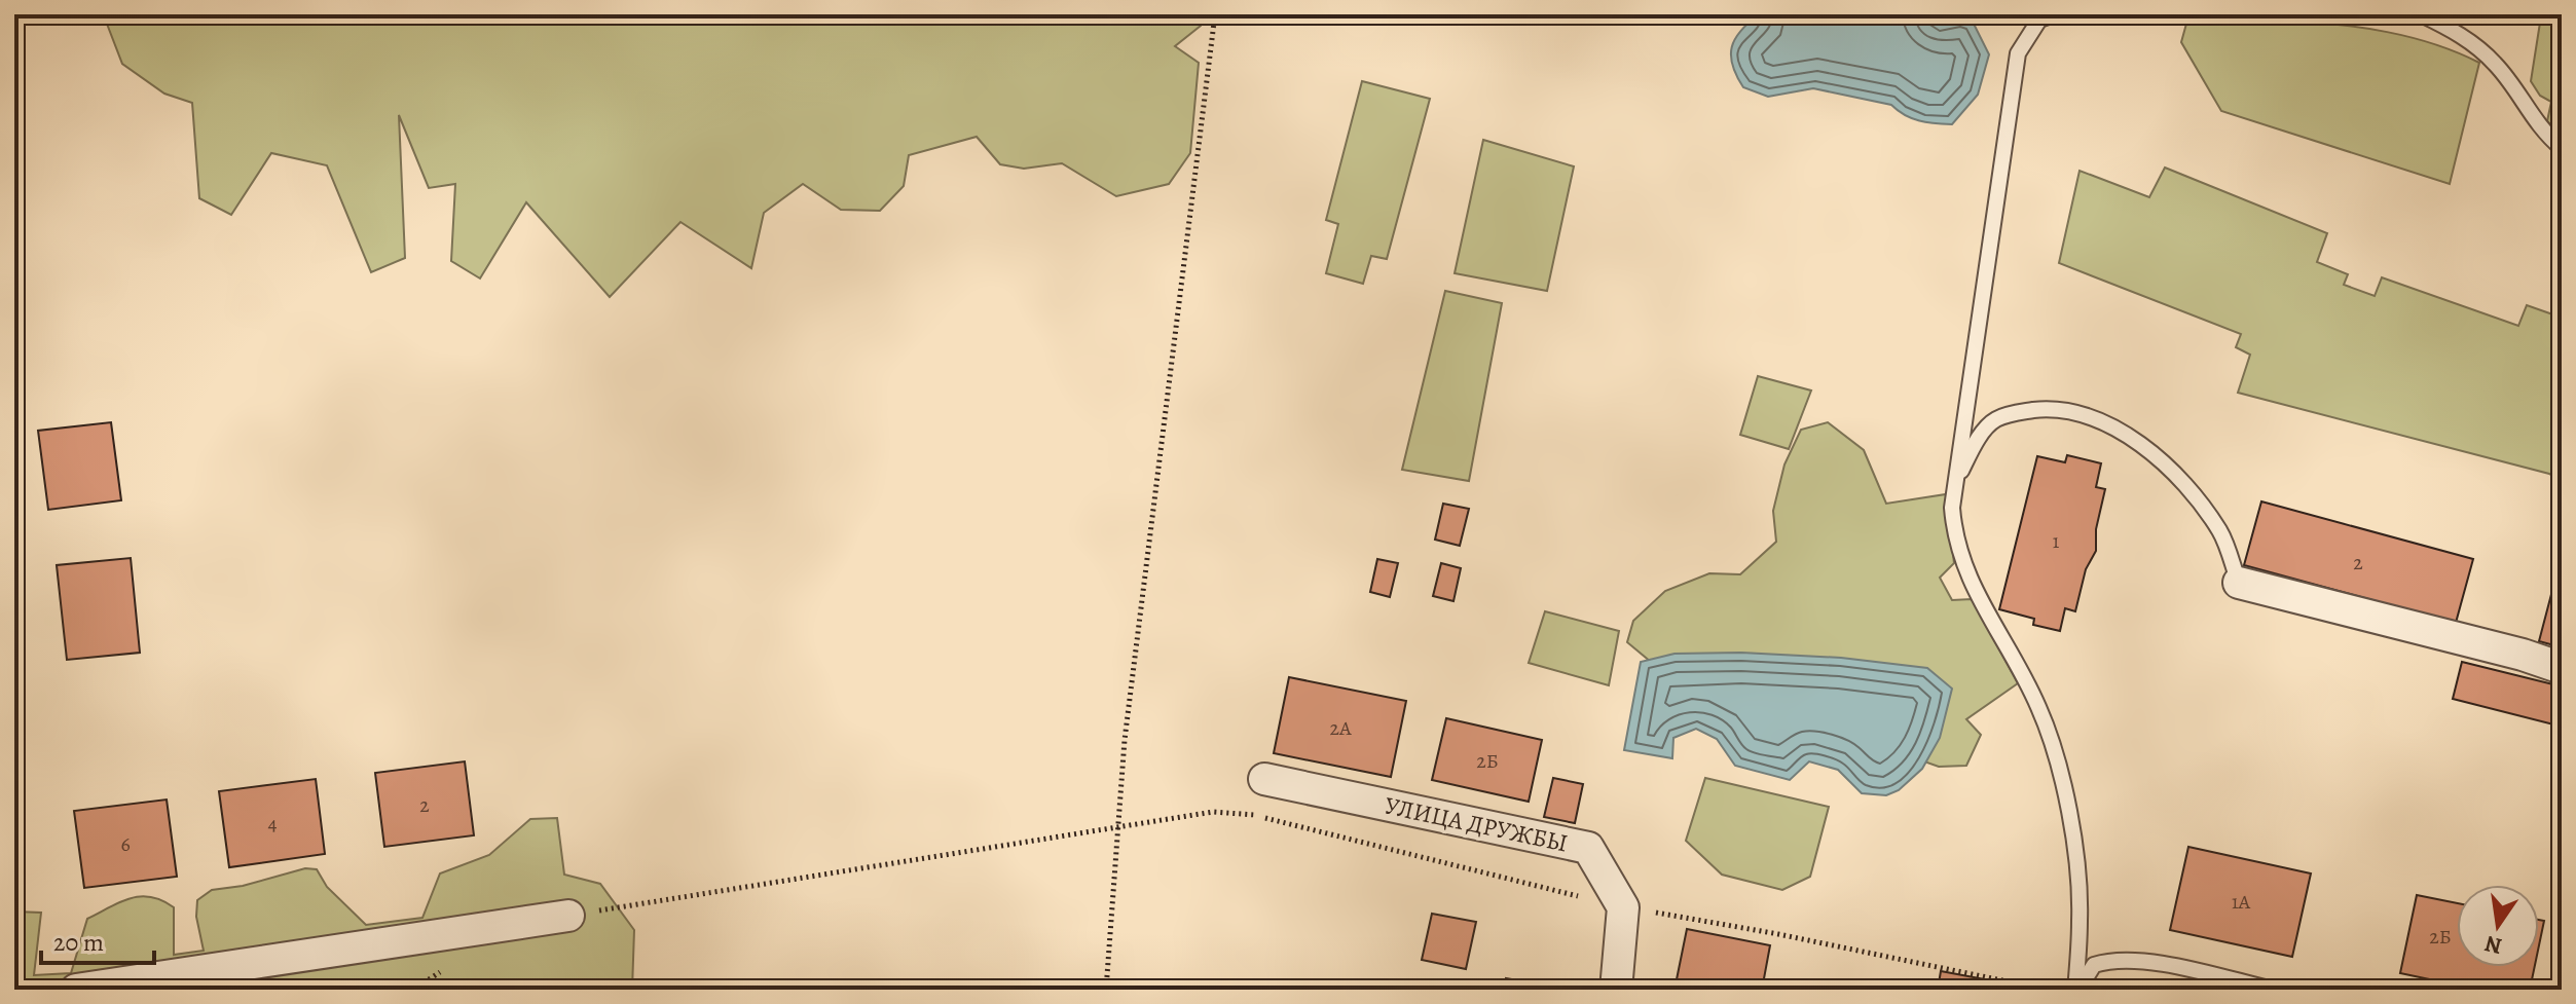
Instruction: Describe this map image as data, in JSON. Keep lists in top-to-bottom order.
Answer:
{
  "streets": {
    "street": ["УЛИЦА ДРУЖБЫ"]
  },
  "house_numbers": [
    "1",
    "2",
    "2А",
    "2Б",
    "2",
    "4",
    "6",
    "1А",
    "2Б"
  ],
  "scale_bar": "20 m",
  "north": "bottom"
}
